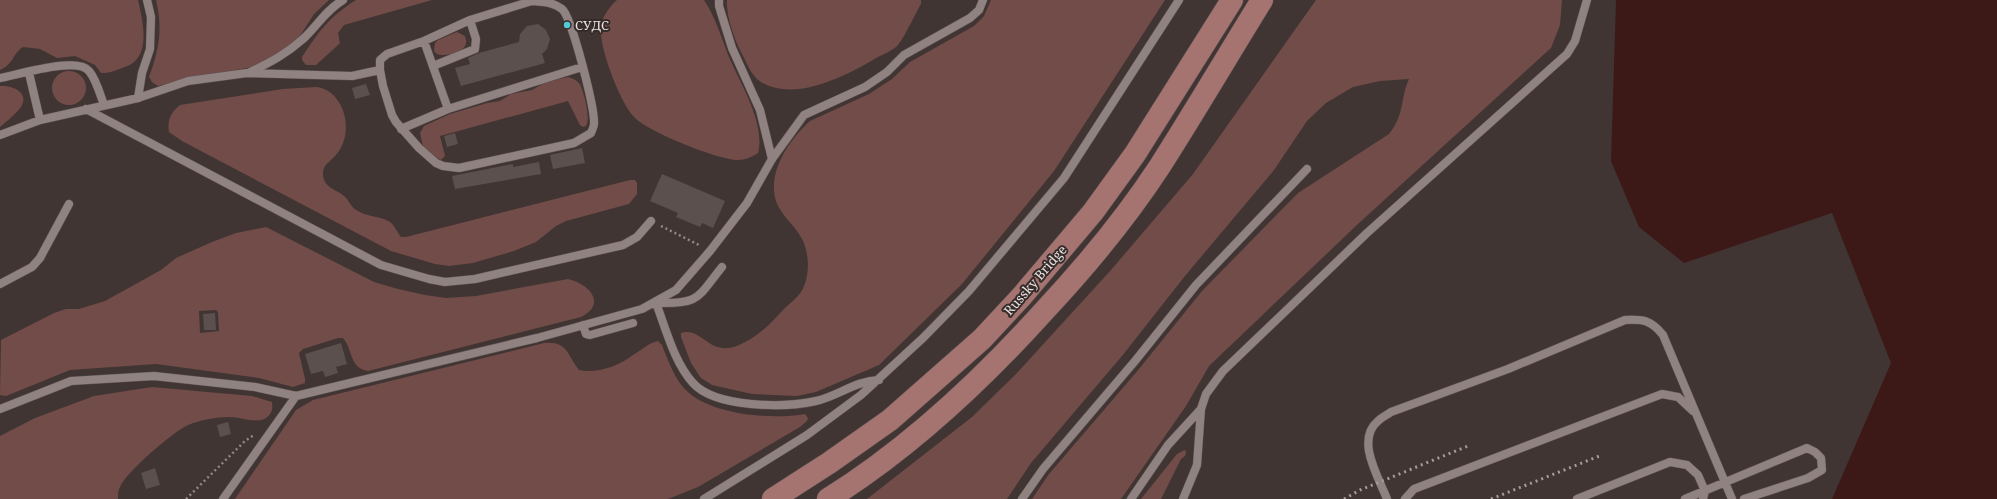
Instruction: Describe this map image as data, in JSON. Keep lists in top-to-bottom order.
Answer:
{
  "streets": {
    "main road": ["Russky Bridge"]
  },
  "places": ["СУДС"]
}
